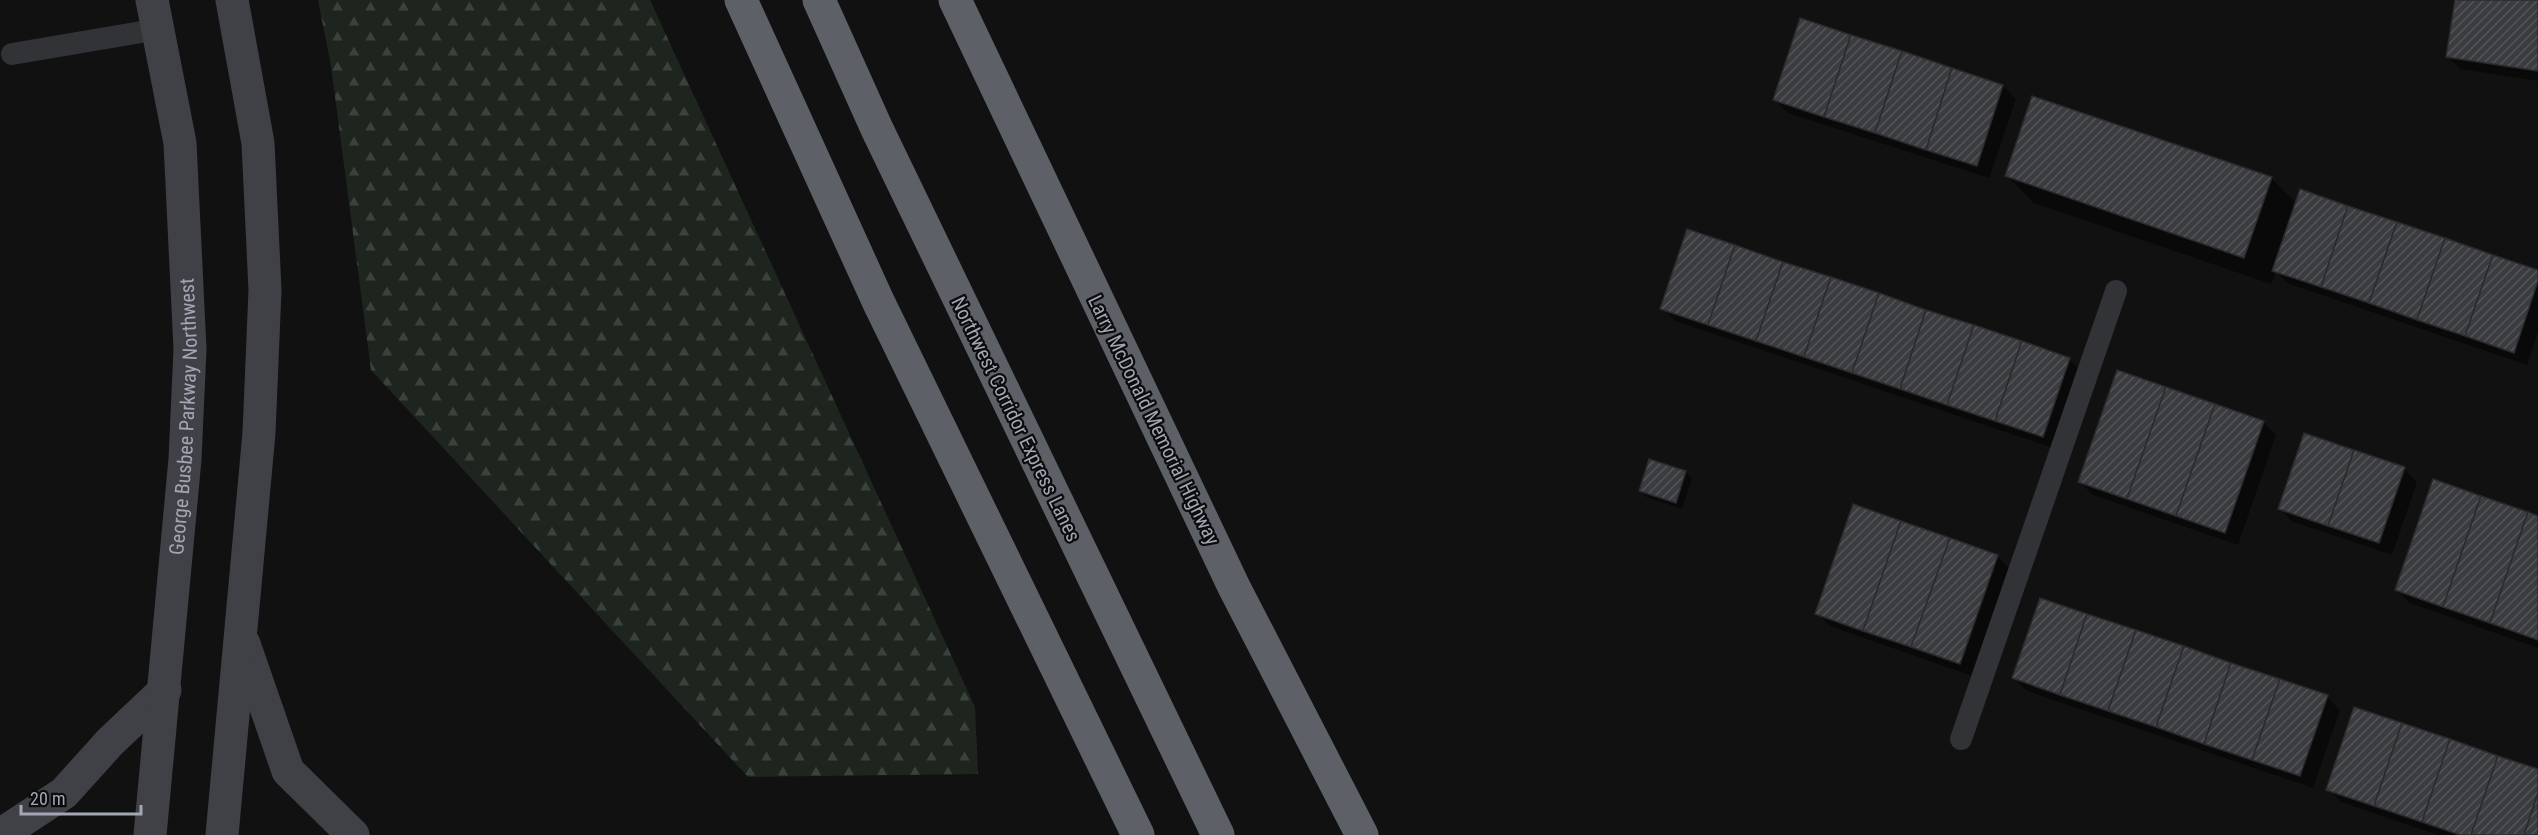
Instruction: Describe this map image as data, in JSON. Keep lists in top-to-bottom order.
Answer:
{
  "streets": {
    "highway": ["Northwest Corridor Express Lanes", "Larry McDonald Memorial Highway"],
    "main road": ["George Busbee Parkway Northwest"]
  },
  "scale_bar": "20 m"
}
